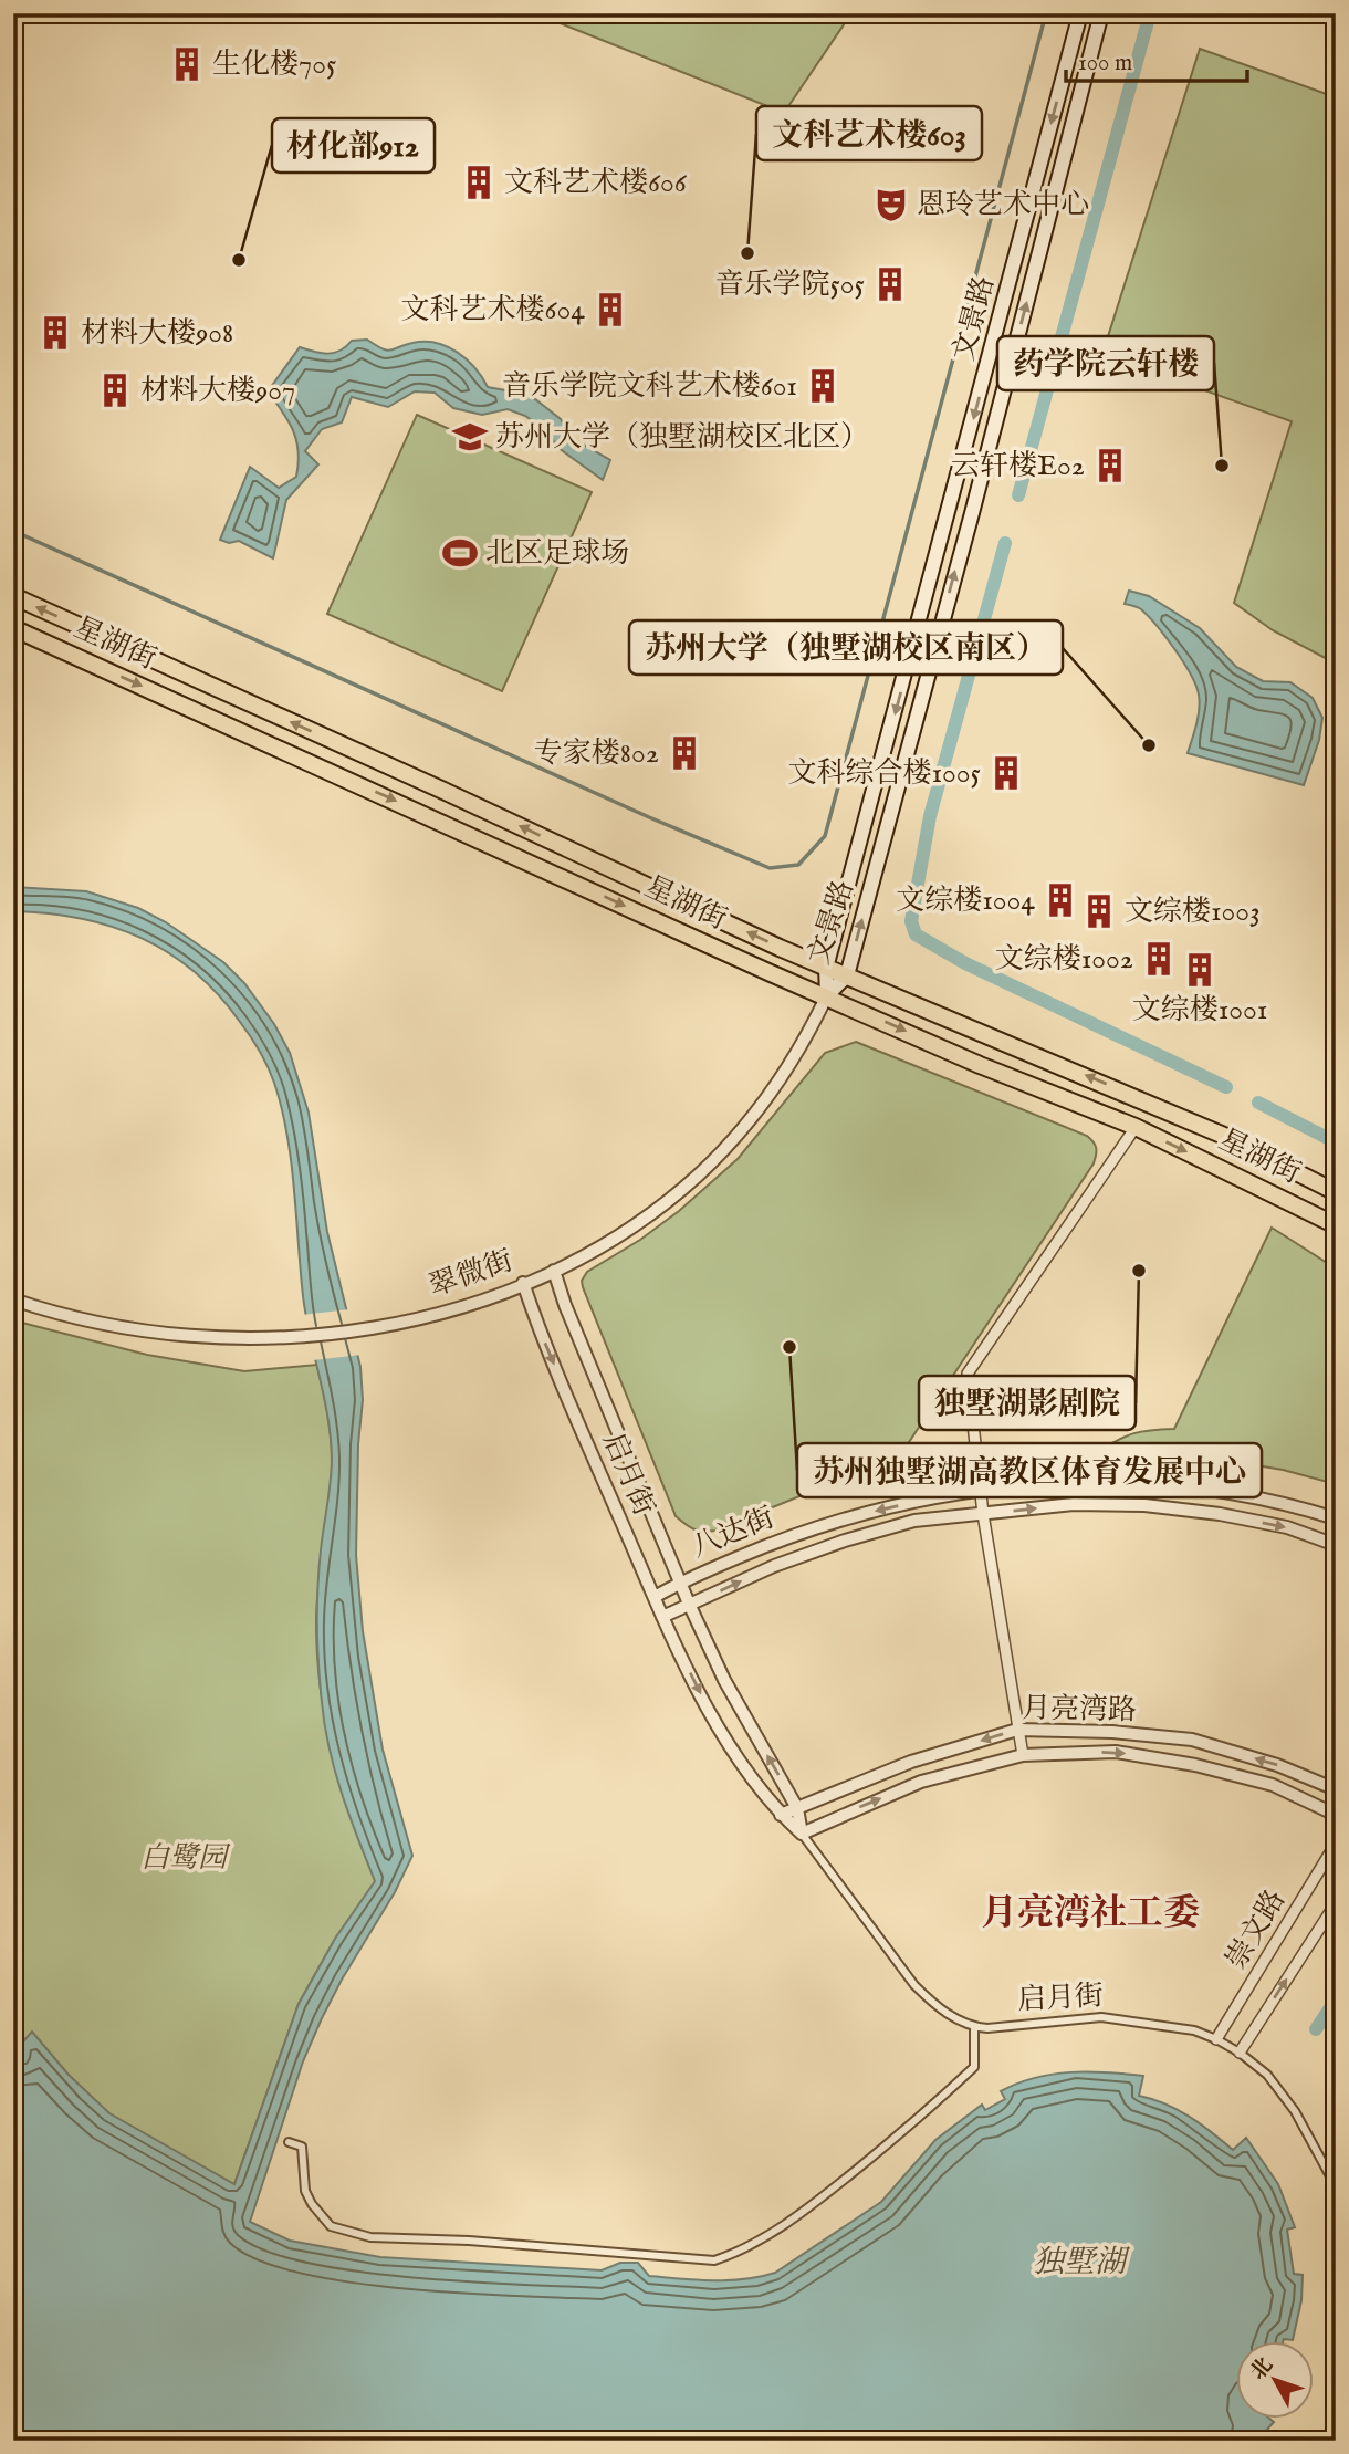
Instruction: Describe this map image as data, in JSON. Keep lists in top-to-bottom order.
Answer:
{
  "streets": {
    "main road": ["文景路", "星湖街"],
    "street": [
      "翠微街",
      "启月街",
      "八达街",
      "月亮湾路",
      "崇文路"
    ]
  },
  "crossings": [
    ["文景路", "星湖街"],
    ["文景路", "翠微街"],
    ["星湖街", "翠微街"],
    ["翠微街", "启月街"],
    ["启月街", "八达街"],
    ["启月街", "月亮湾路"],
    ["启月街", "崇文路"]
  ],
  "districts": ["月亮湾社工委"],
  "water": ["独墅湖"],
  "parks": ["白鹭园"],
  "places": {
    "building": [
      "生化楼705",
      "文科艺术楼606",
      "音乐学院505",
      "文科艺术楼604",
      "材料大楼908",
      "音乐学院文科艺术楼601",
      "材料大楼907",
      "云轩楼E02",
      "专家楼802",
      "文科综合楼1005",
      "文综楼1004",
      "文综楼1003",
      "文综楼1002",
      "文综楼1001"
    ],
    "theatre": ["恩玲艺术中心"],
    "other": [
      "文科艺术楼603",
      "材化部912",
      "药学院云轩楼",
      "苏州大学（独墅湖校区南区）",
      "独墅湖影剧院",
      "苏州独墅湖高教区体育发展中心"
    ],
    "school or university": ["苏州大学（独墅湖校区北区）"],
    "sports": ["北区足球场"]
  },
  "scale_bar": "100 m",
  "north": "top left"
}
